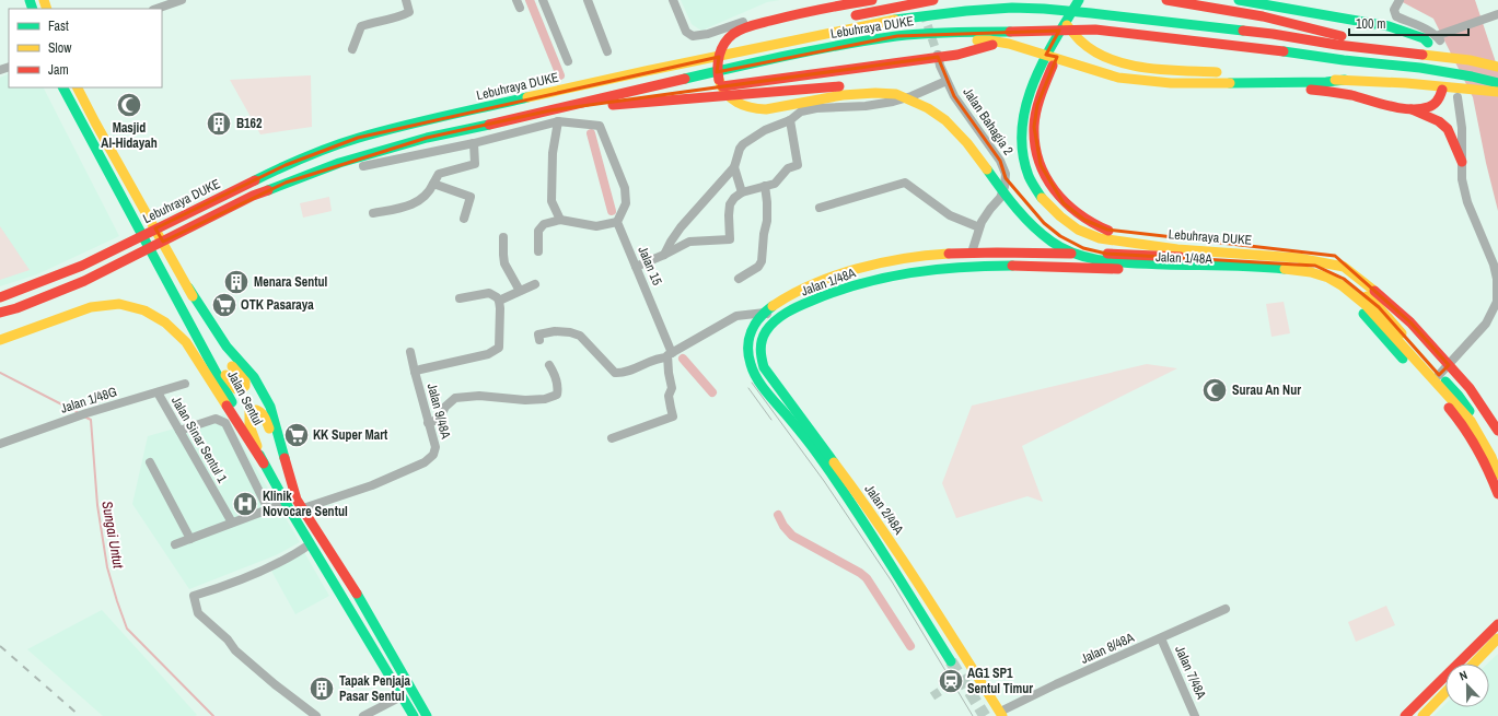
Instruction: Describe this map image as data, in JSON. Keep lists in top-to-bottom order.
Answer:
{
  "streets": {
    "main road": [
      "Lebuhraya DUKE",
      "Jalan 1/48A",
      "Jalan Sentul",
      "Jalan 2/48A"
    ],
    "street": [
      "Jalan Bahagia 2",
      "Jalan 15",
      "Jalan 1/48G",
      "Jalan 9/48A",
      "Jalan Sinar Sentul 1",
      "Jalan 8/48A",
      "Jalan 7/48A"
    ]
  },
  "crossings": [
    ["Jalan Bahagia 2", "Jalan 1/48A"],
    ["Jalan 1/48A", "Jalan 2/48A"],
    ["Jalan Sentul", "Jalan 9/48A"],
    ["Jalan 1/48G", "Jalan Sinar Sentul 1"],
    ["Jalan 2/48A", "Jalan 8/48A"],
    ["Jalan 8/48A", "Jalan 7/48A"]
  ],
  "water": ["Sungai Untut"],
  "places": {
    "mosque": ["Masjid Al-Hidayah", "Surau An Nur"],
    "building": ["B162", "Menara Sentul", "Tapak Penjaja Pasar Sentul"],
    "supermarket": ["OTK Pasaraya", "KK Super Mart"],
    "hospital": ["Klinik Novocare Sentul"],
    "station": ["AG1 SP1 Sentul Timur"]
  },
  "legend": ["Fast", "Slow", "Jam"],
  "scale_bar": "100 m",
  "north": "top"
}
